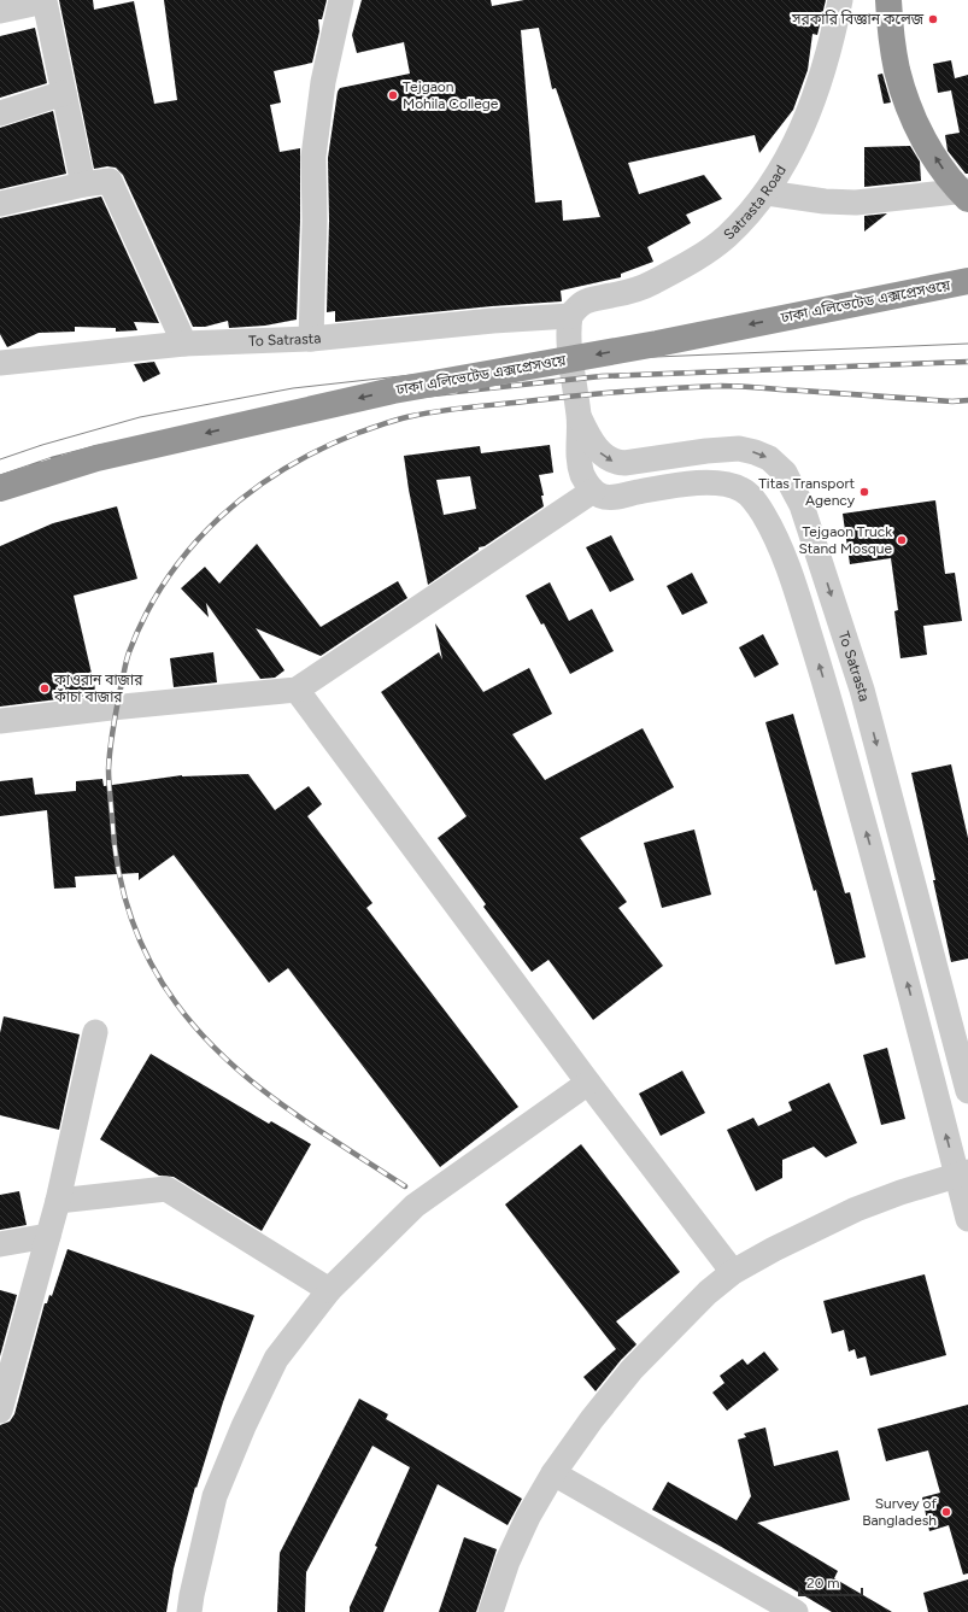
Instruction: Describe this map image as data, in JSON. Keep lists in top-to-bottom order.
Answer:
{
  "streets": {
    "highway": ["ঢাকা এলিভেটেড এক্সপ্রেসওয়ে"],
    "street": ["Satrasta Road", "To Satrasta"]
  },
  "crossings": [
    ["Satrasta Road", "To Satrasta"]
  ],
  "one_way": ["ঢাকা এলিভেটেড এক্সপ্রেসওয়ে"],
  "places": [
    "সরকারি বিজ্ঞান কলেজ",
    "Tejgaon Mohila College",
    "Titas Transport Agency",
    "Tejgaon Truck Stand Mosque",
    "কাওরান বাজার কাঁচা বাজার",
    "Survey of Bangladesh"
  ],
  "scale_bar": "20 m"
}
